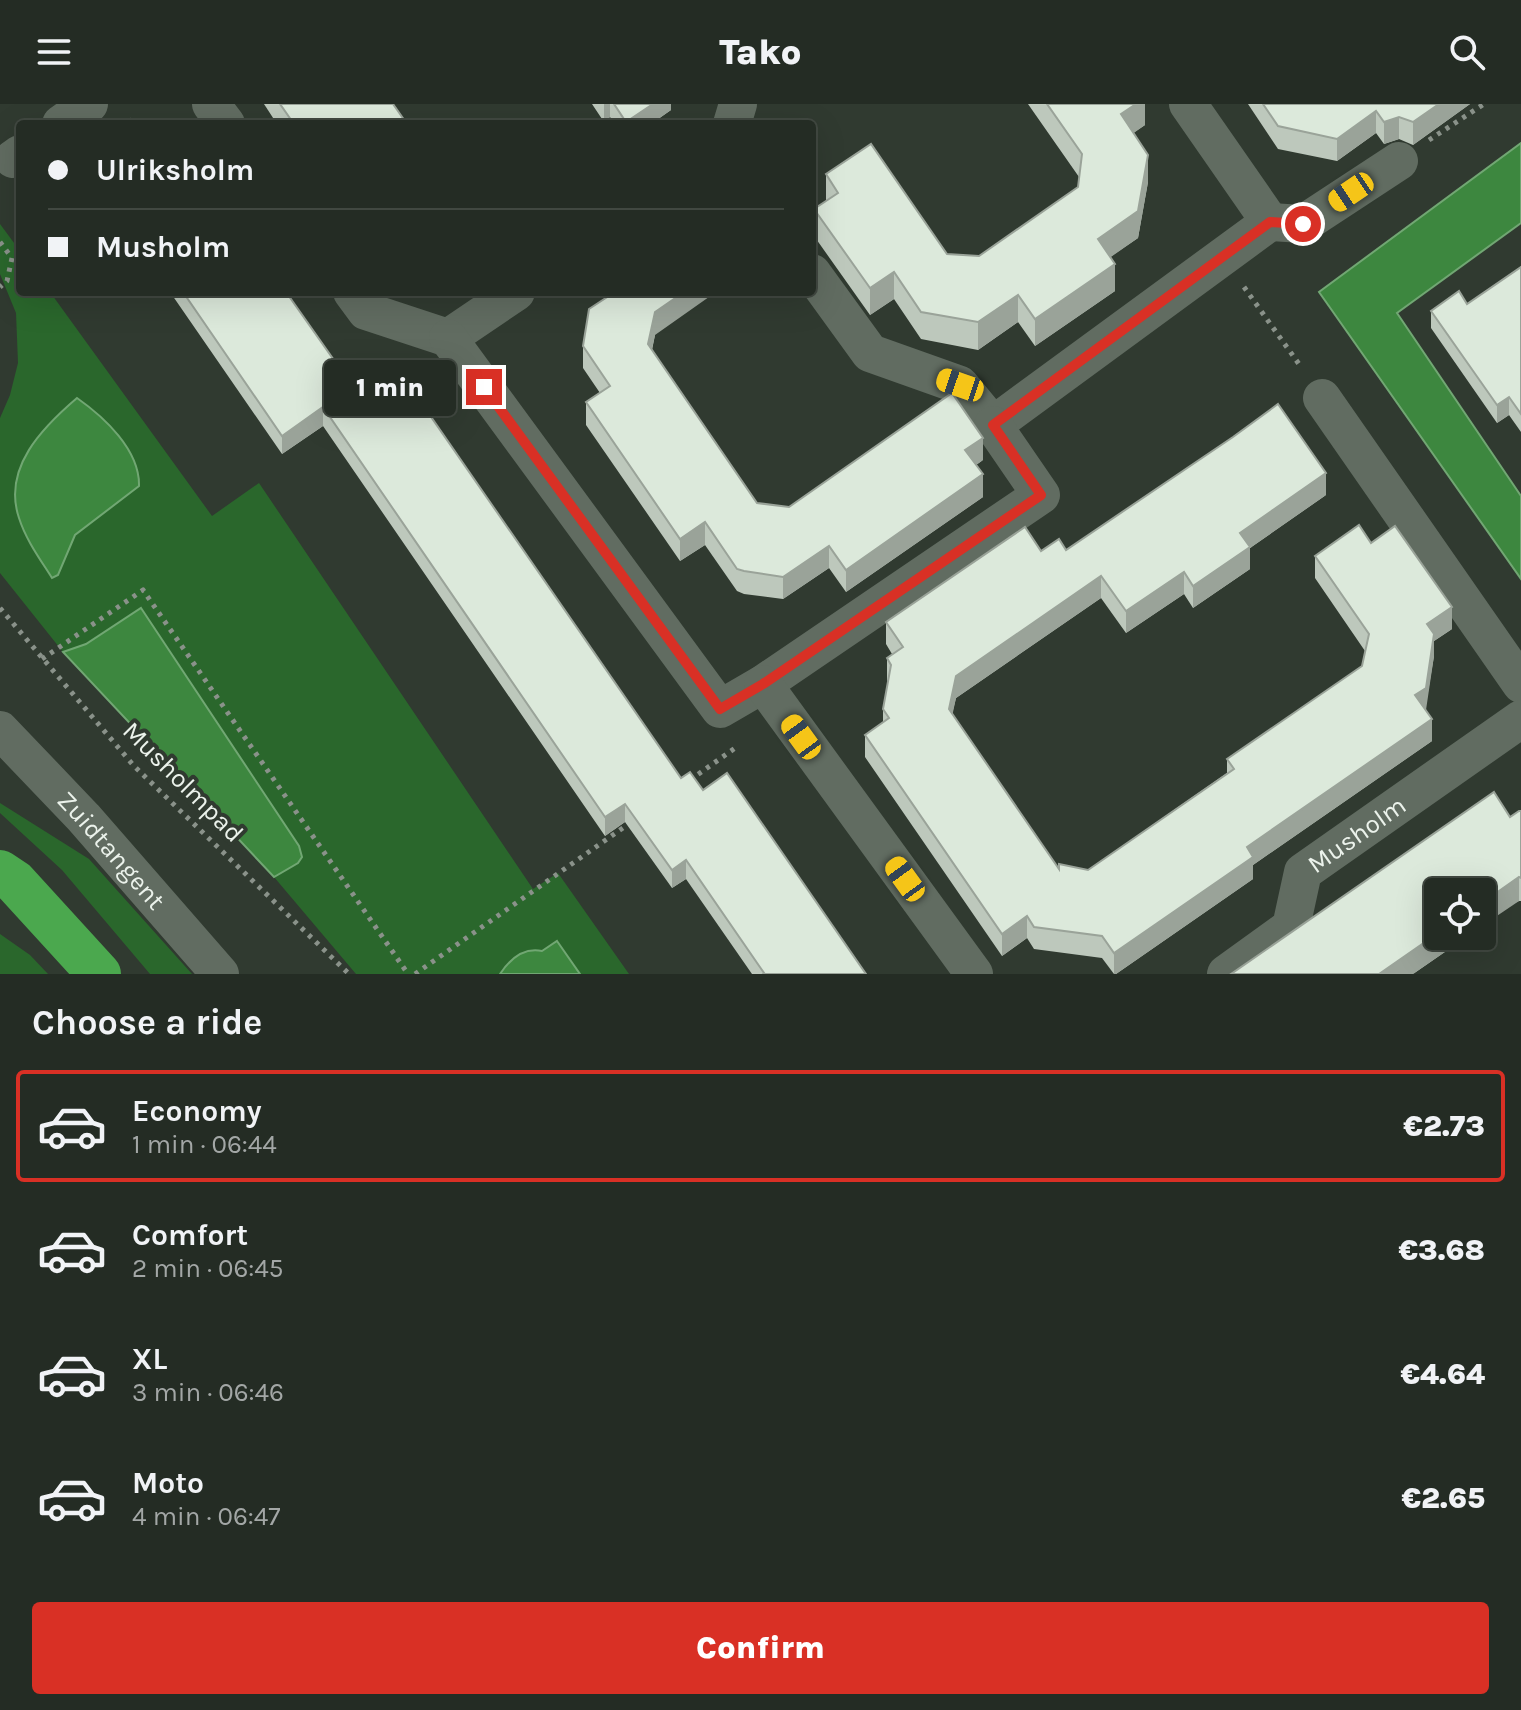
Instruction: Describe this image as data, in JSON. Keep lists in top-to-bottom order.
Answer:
{
  "streets": {
    "street": ["Musholm", "Zuidtangent"],
    "path": ["Musholmpad"]
  },
  "page": {
    "header": "Tako",
    "banner": ["Ulriksholm", "Musholm"],
    "bubble": "1 min",
    "heading": "Choose a ride",
    "list": [
      {
        "name": "Economy",
        "note": "1 min · 06:44",
        "value": "€2.73"
      },
      {
        "name": "Comfort",
        "note": "2 min · 06:45",
        "value": "€3.68"
      },
      {
        "name": "XL",
        "note": "3 min · 06:46",
        "value": "€4.64"
      },
      {
        "name": "Moto",
        "note": "4 min · 06:47",
        "value": "€2.65"
      }
    ],
    "buttons": "Confirm"
  }
}
